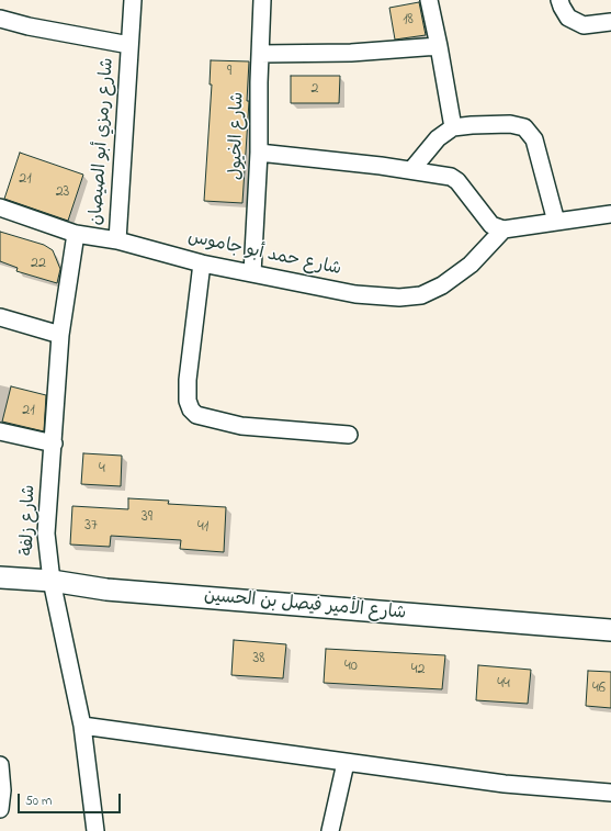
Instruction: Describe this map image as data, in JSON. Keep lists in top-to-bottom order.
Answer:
{
  "streets": {
    "street": [
      "شارع الخيول",
      "شارع رمزي أبو الصيصان",
      "شارع حمد أبو جاموس",
      "شارع زلفة",
      "شارع الأمير فيصل بن الحسين"
    ]
  },
  "crossings": [
    ["شارع الخيول", "شارع حمد أبو جاموس"],
    ["شارع رمزي أبو الصيصان", "شارع حمد أبو جاموس"],
    ["شارع حمد أبو جاموس", "شارع زلفة"],
    ["شارع زلفة", "شارع الأمير فيصل بن الحسين"]
  ],
  "house_numbers": [
    "18",
    "9",
    "2",
    "21",
    "23",
    "22",
    "21",
    "4",
    "39",
    "37",
    "41",
    "38",
    "40",
    "42",
    "44",
    "46"
  ],
  "scale_bar": "50 m"
}
